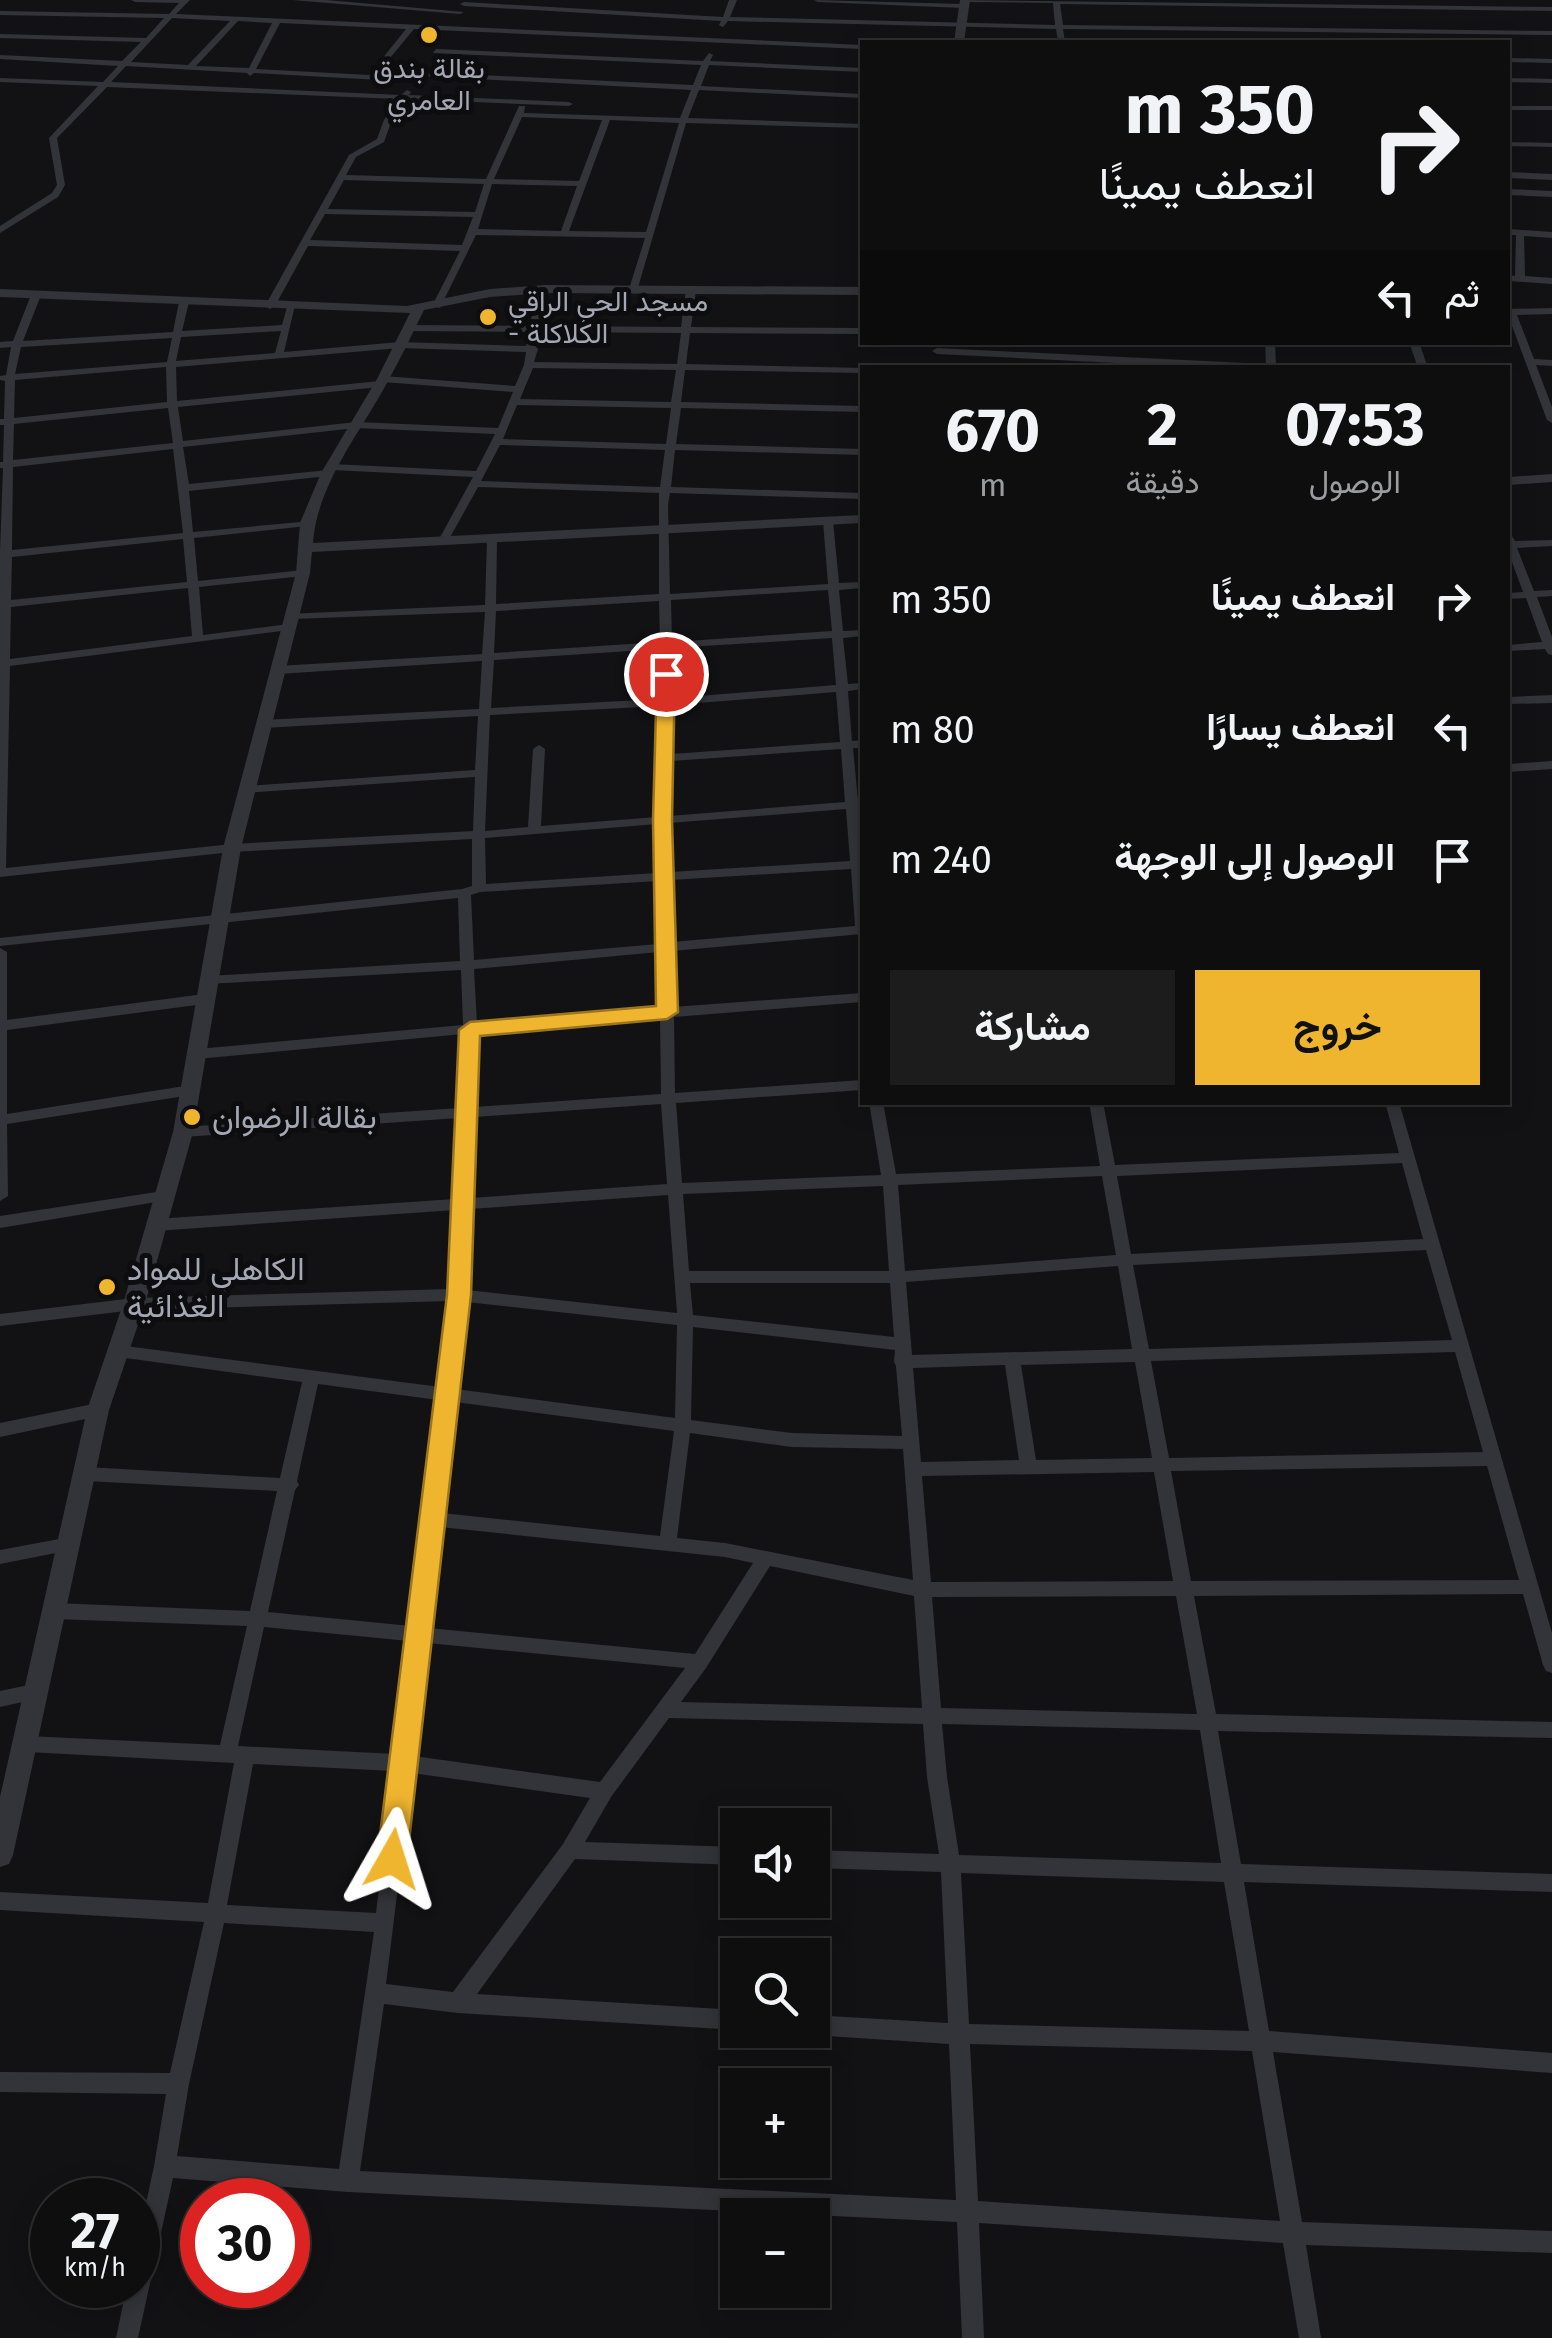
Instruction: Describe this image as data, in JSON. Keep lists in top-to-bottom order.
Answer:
{
  "places": [
    "بقالة بندق العامري",
    "مسجد الحي الراقي - الكلاكلة",
    "بقالة الرضوان",
    "الكاهلي للمواد الغذائية"
  ],
  "page": {
    "turn": ["350 m", "انعطف يمينًا"],
    "then": "ثم",
    "eta": [
      "07:53",
      "الوصول",
      "2",
      "دقيقة",
      "670",
      "m"
    ],
    "list": [
      {
        "name": "انعطف يمينًا",
        "value": "350 m"
      },
      {
        "name": "انعطف يسارًا",
        "value": "80 m"
      },
      {
        "name": "الوصول إلى الوجهة",
        "value": "240 m"
      }
    ],
    "buttons": ["خروج", "مشاركة"],
    "map_buttons": ["+", "−"],
    "speed": "27 km/h",
    "limit": "30"
  }
}
